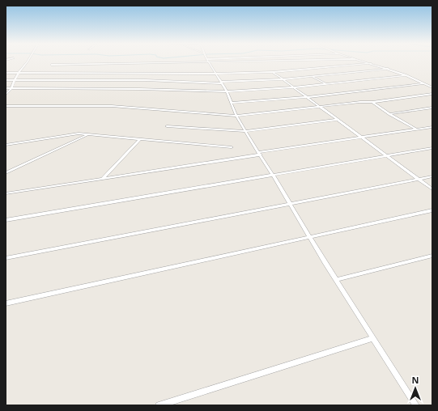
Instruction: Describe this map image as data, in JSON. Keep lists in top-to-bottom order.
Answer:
{
  "north": "top"
}
